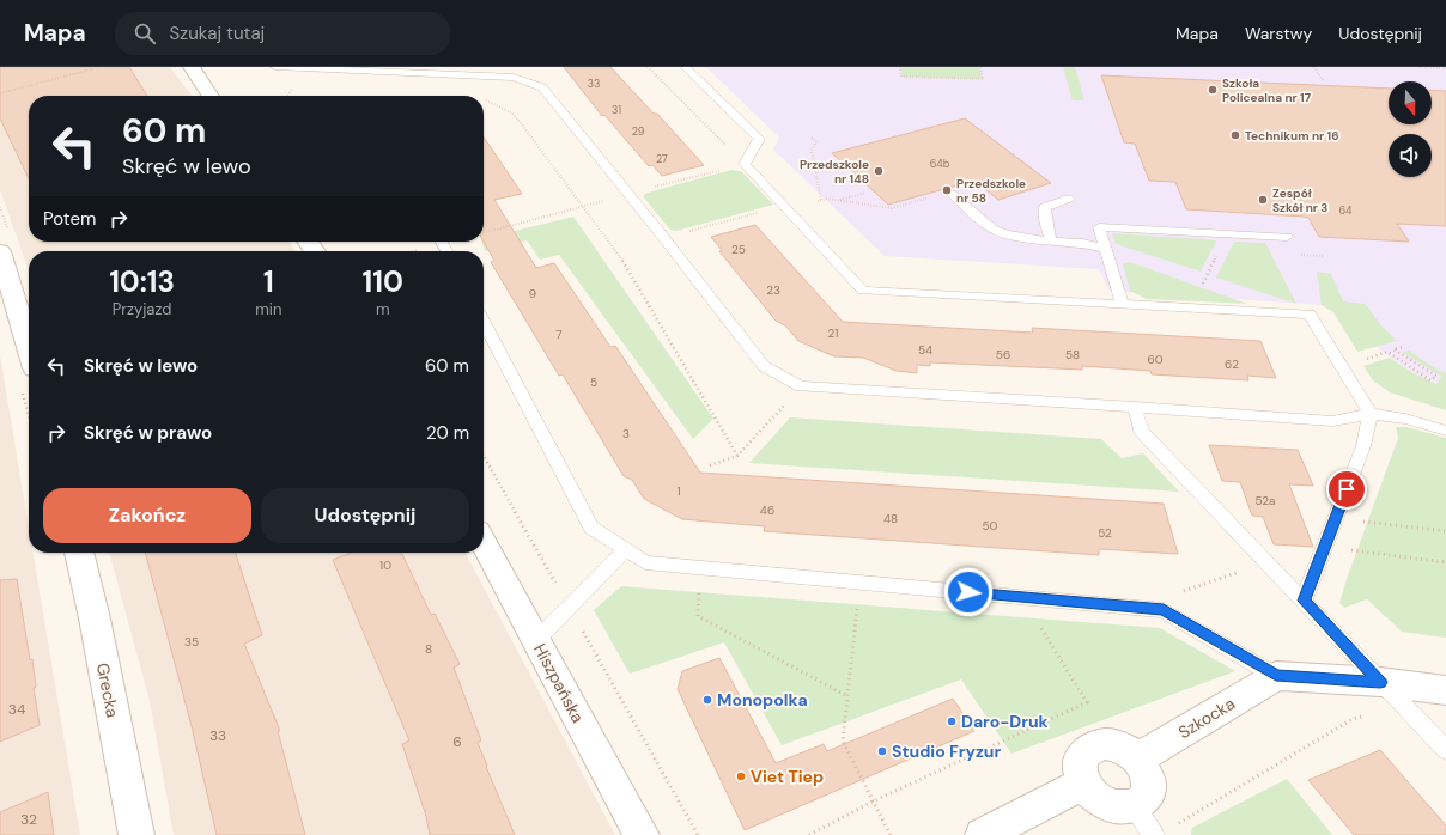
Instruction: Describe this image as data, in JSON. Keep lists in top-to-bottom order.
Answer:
{
  "streets": {
    "street": ["Hiszpańska", "Grecka", "Szkocka"]
  },
  "places": [
    "Szkoła Policealna nr 17",
    "Technikum nr 16",
    "Przedszkole nr 148",
    "Przedszkole nr 58",
    "Zespół Szkół nr 3",
    "Monopolka",
    "Daro-Druk",
    "Studio Fryzur",
    "Viet Tiep"
  ],
  "house_numbers": [
    "33",
    "31",
    "29",
    "27",
    "64b",
    "64",
    "25",
    "23",
    "9",
    "21",
    "7",
    "54",
    "56",
    "58",
    "60",
    "62",
    "5",
    "3",
    "1",
    "52a",
    "46",
    "48",
    "50",
    "52",
    "10",
    "35",
    "8",
    "34",
    "33",
    "6",
    "32"
  ],
  "north": "bottom",
  "page": {
    "header": "Mapa",
    "search": "Szukaj tutaj",
    "nav": ["Mapa", "Warstwy", "Udostępnij"],
    "turn": ["60 m", "Skręć w lewo"],
    "then": "Potem",
    "eta": [
      "10:13",
      "Przyjazd",
      "1",
      "min",
      "110",
      "m"
    ],
    "list": [
      {
        "name": "Skręć w lewo",
        "value": "60 m"
      },
      {
        "name": "Skręć w prawo",
        "value": "20 m"
      }
    ],
    "buttons": ["Zakończ", "Udostępnij"]
  }
}
